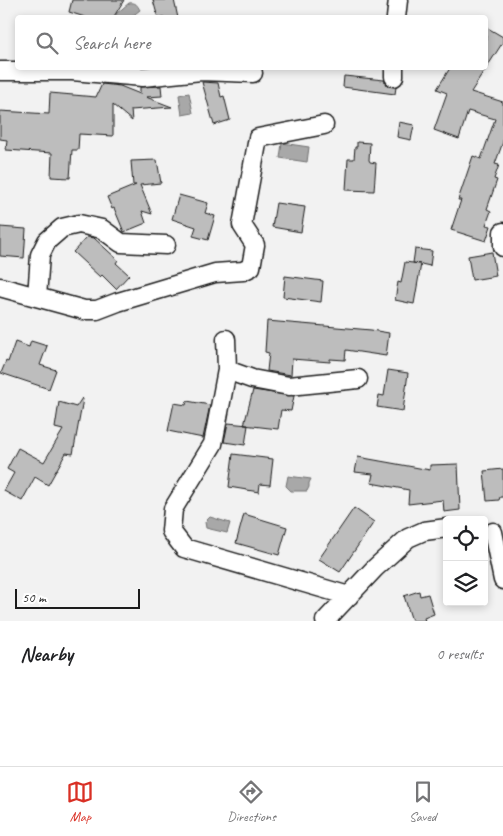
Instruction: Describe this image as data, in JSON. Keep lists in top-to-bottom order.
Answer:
{
  "scale_bar": "50 m",
  "page": {
    "search": "Search here",
    "scale": "50 m",
    "heading": ["Nearby", "0 results"],
    "nav": ["Map", "Directions", "Saved"]
  }
}
